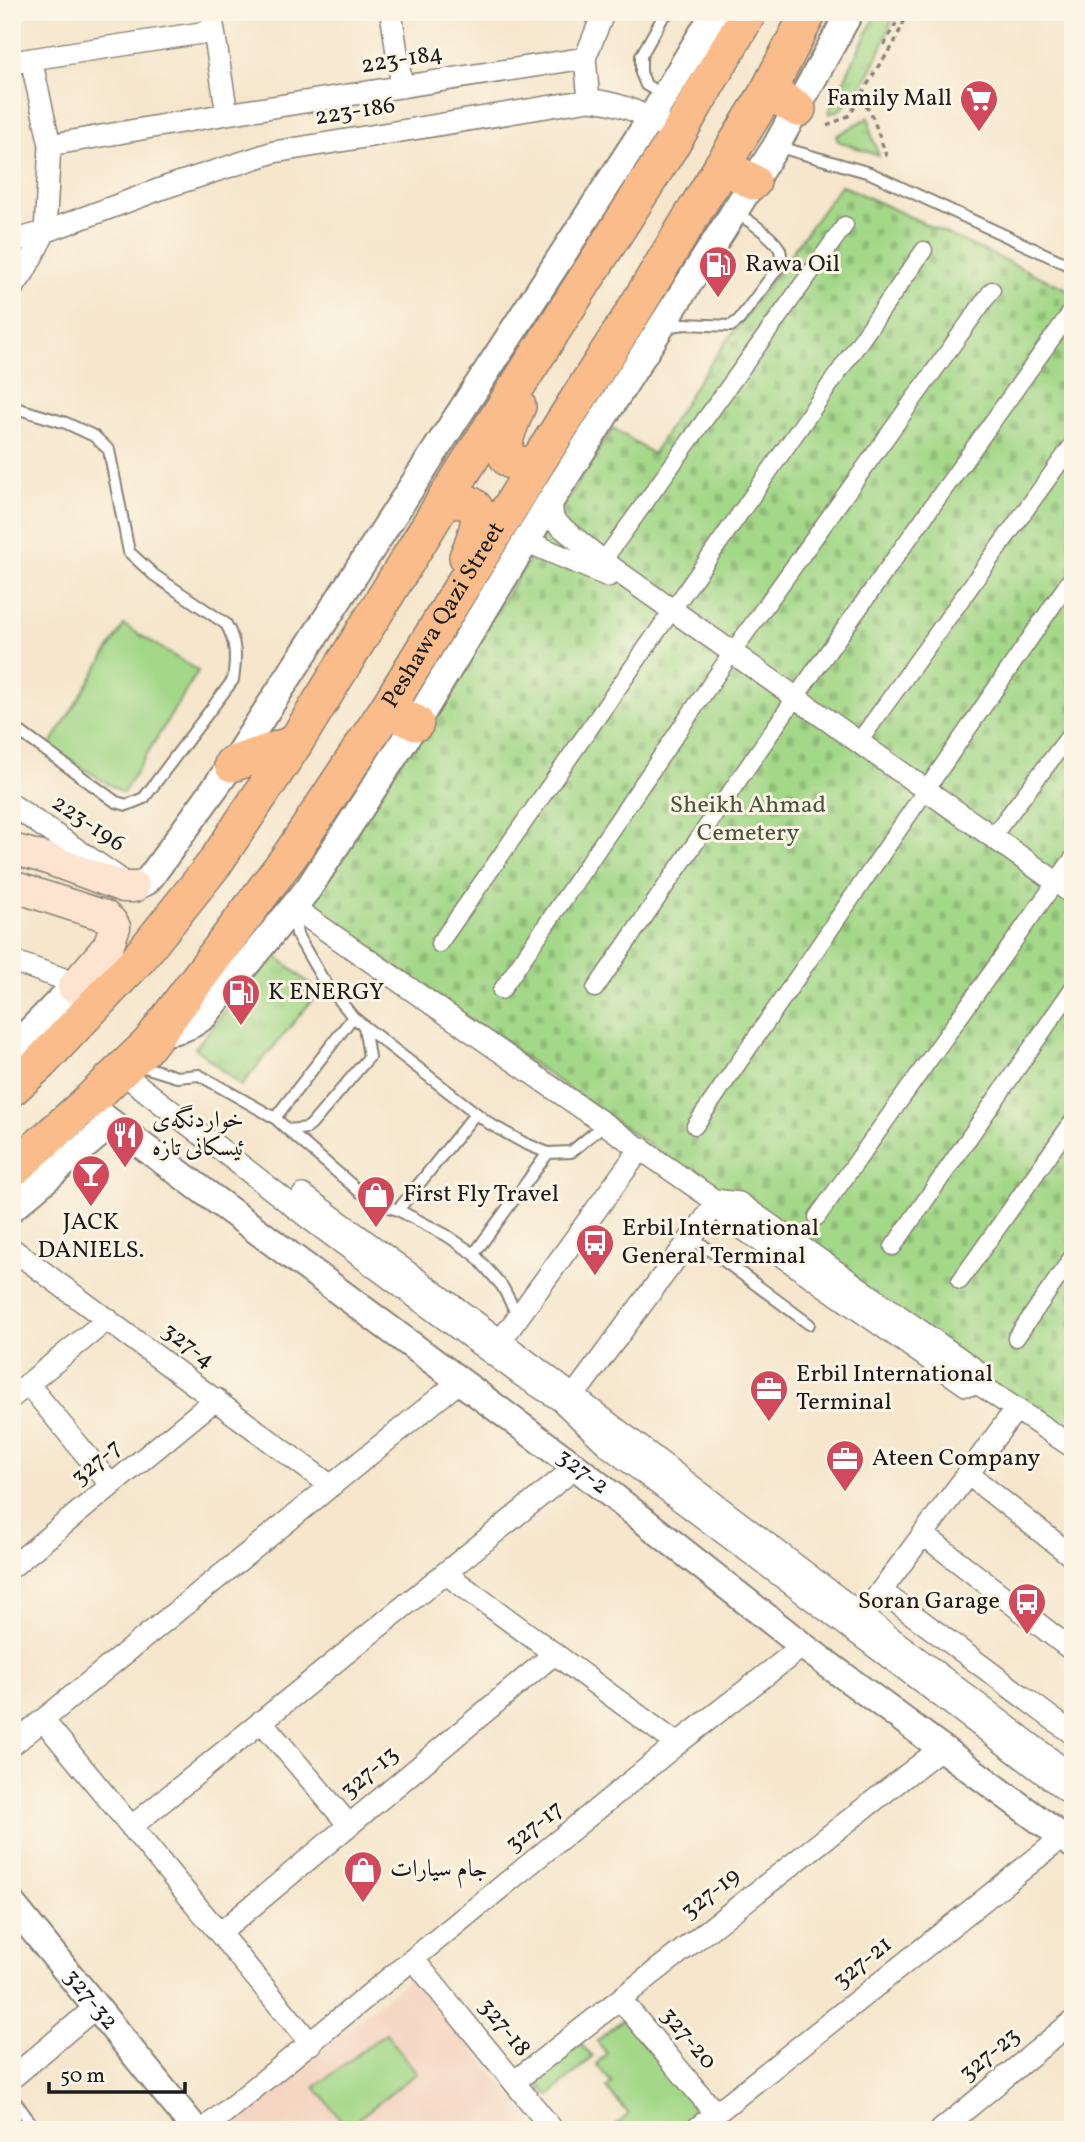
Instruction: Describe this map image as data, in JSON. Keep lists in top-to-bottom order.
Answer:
{
  "streets": {
    "highway": ["Peshawa Qazi Street"],
    "street": [
      "223-184",
      "223-186",
      "223-196",
      "327-4",
      "327-7",
      "327-2",
      "327-13",
      "327-17",
      "327-19",
      "327-21",
      "327-32",
      "327-18",
      "327-20",
      "327-23"
    ]
  },
  "crossings": [
    ["Peshawa Qazi Street", "327-2"],
    ["327-4", "327-7"],
    ["327-2", "327-17"],
    ["327-2", "327-19"],
    ["327-2", "327-21"],
    ["327-17", "327-18"],
    ["327-19", "327-18"],
    ["327-19", "327-20"],
    ["327-21", "327-20"]
  ],
  "parks": ["Sheikh Ahmad Cemetery"],
  "places": {
    "supermarket": ["Family Mall"],
    "fuel station": ["Rawa Oil", "K ENERGY"],
    "restaurant": ["خواردنگەی ئیسکانی تازە"],
    "bar": ["JACK DANIELS."],
    "shop": ["First Fly Travel", "جام سيارات"],
    "bus stop": ["Erbil International General Terminal", "Soran Garage"],
    "office": ["Erbil International Terminal", "Ateen Company"]
  },
  "scale_bar": "50 m"
}
